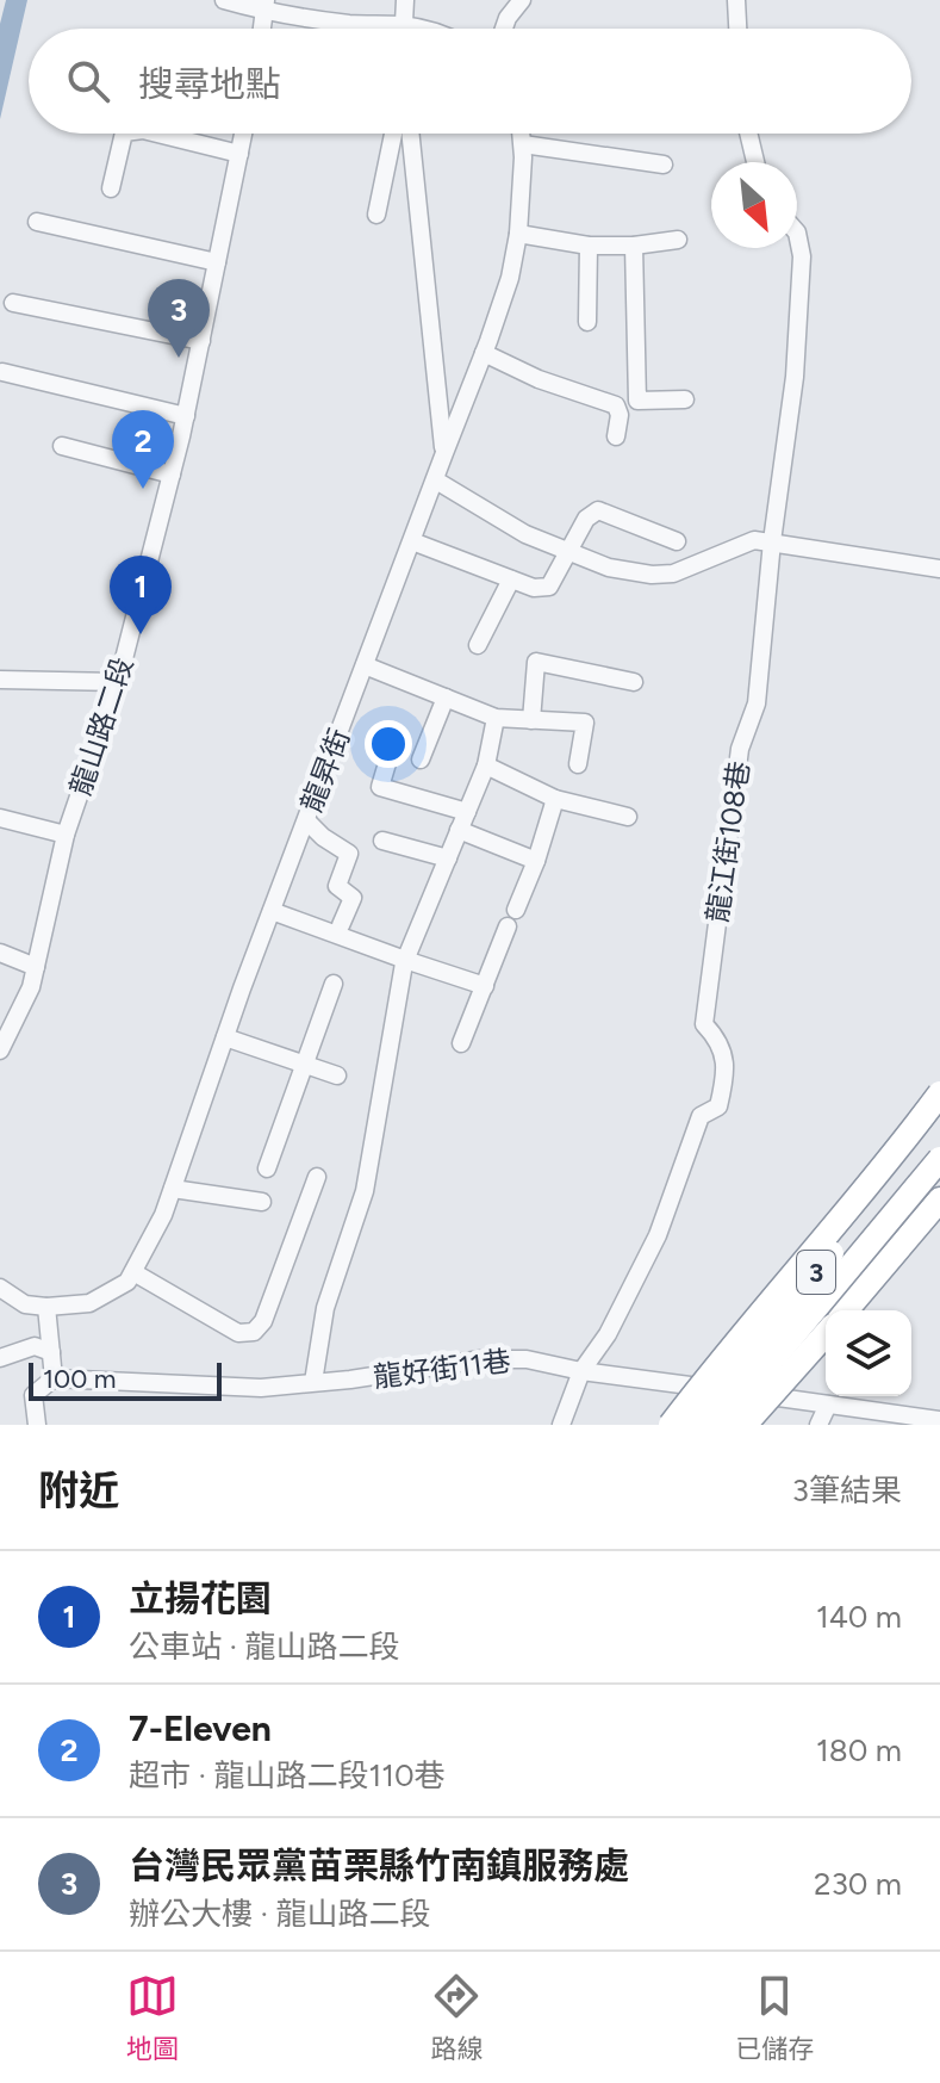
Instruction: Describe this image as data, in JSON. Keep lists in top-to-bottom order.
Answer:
{
  "streets": {
    "highway": ["3"],
    "street": [
      "龍山路二段",
      "龍昇街",
      "龍江街108巷",
      "龍好街11巷"
    ]
  },
  "crossings": [
    ["龍江街108巷", "龍好街11巷"]
  ],
  "scale_bar": "100 m",
  "north": "bottom right",
  "page": {
    "search": "搜尋地點",
    "pins": ["3", "2", "1"],
    "scale": "100 m",
    "heading": ["附近", "3筆結果"],
    "list": [
      {
        "mark": "1",
        "name": "立揚花園",
        "note": "公車站 · 龍山路二段",
        "value": "140 m"
      },
      {
        "mark": "2",
        "name": "7-Eleven",
        "note": "超市 · 龍山路二段110巷",
        "value": "180 m"
      },
      {
        "mark": "3",
        "name": "台灣民眾黨苗栗縣竹南鎮服務處",
        "note": "辦公大樓 · 龍山路二段",
        "value": "230 m"
      }
    ],
    "nav": ["地圖", "路線", "已儲存"]
  }
}
